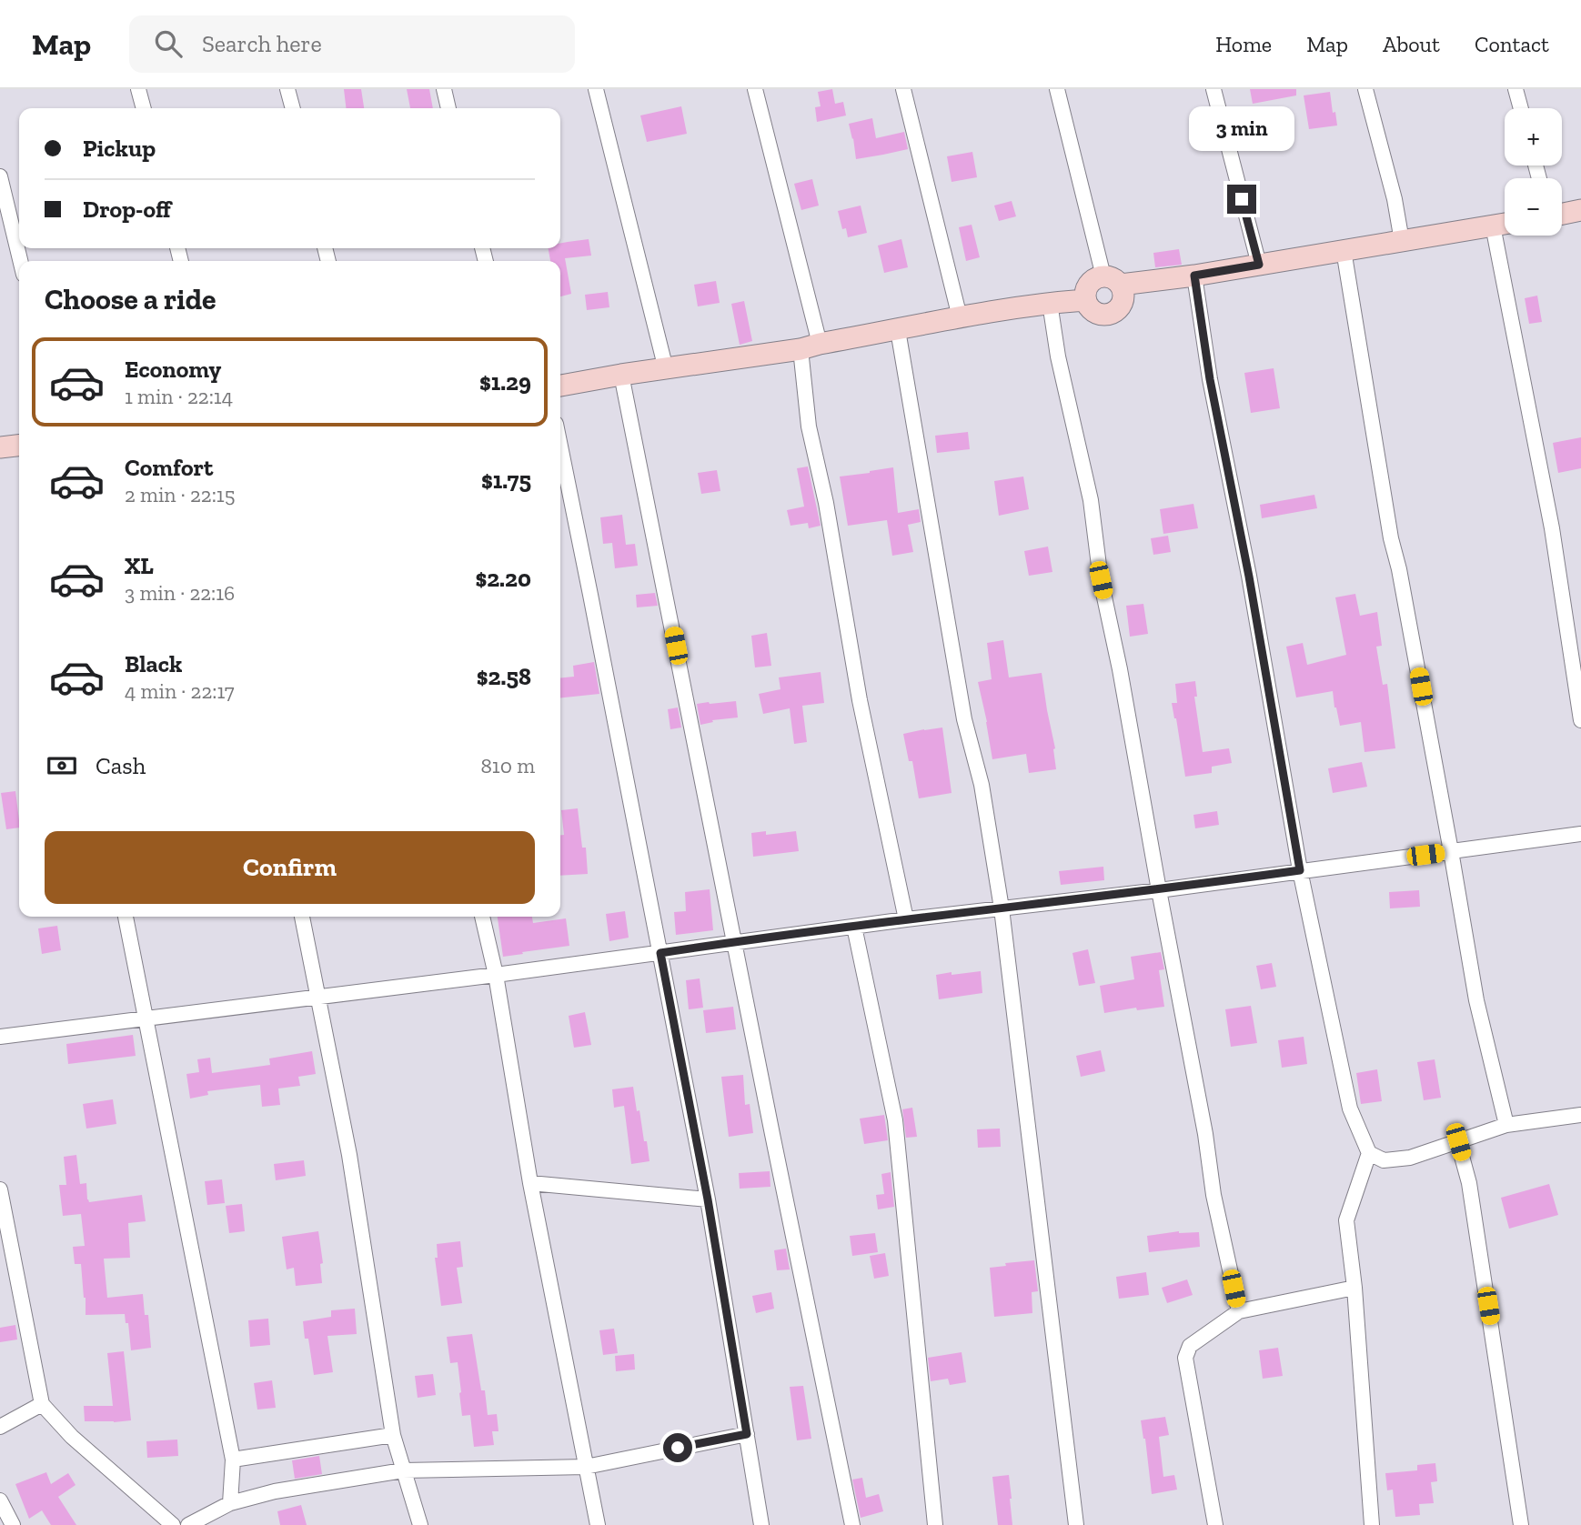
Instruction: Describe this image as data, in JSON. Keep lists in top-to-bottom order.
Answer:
{
  "page": {
    "header": "Map",
    "search": "Search here",
    "nav": [
      "Home",
      "Map",
      "About",
      "Contact"
    ],
    "bubble": "3 min",
    "map_buttons": ["+", "−"],
    "banner": ["Pickup", "Drop-off"],
    "heading": "Choose a ride",
    "list": [
      {
        "name": "Economy",
        "note": "1 min · 22:14",
        "value": "$1.29"
      },
      {
        "name": "Comfort",
        "note": "2 min · 22:15",
        "value": "$1.75"
      },
      {
        "name": "XL",
        "note": "3 min · 22:16",
        "value": "$2.20"
      },
      {
        "name": "Black",
        "note": "4 min · 22:17",
        "value": "$2.58"
      }
    ],
    "pay": ["Cash", "810 m"],
    "buttons": "Confirm"
  }
}
